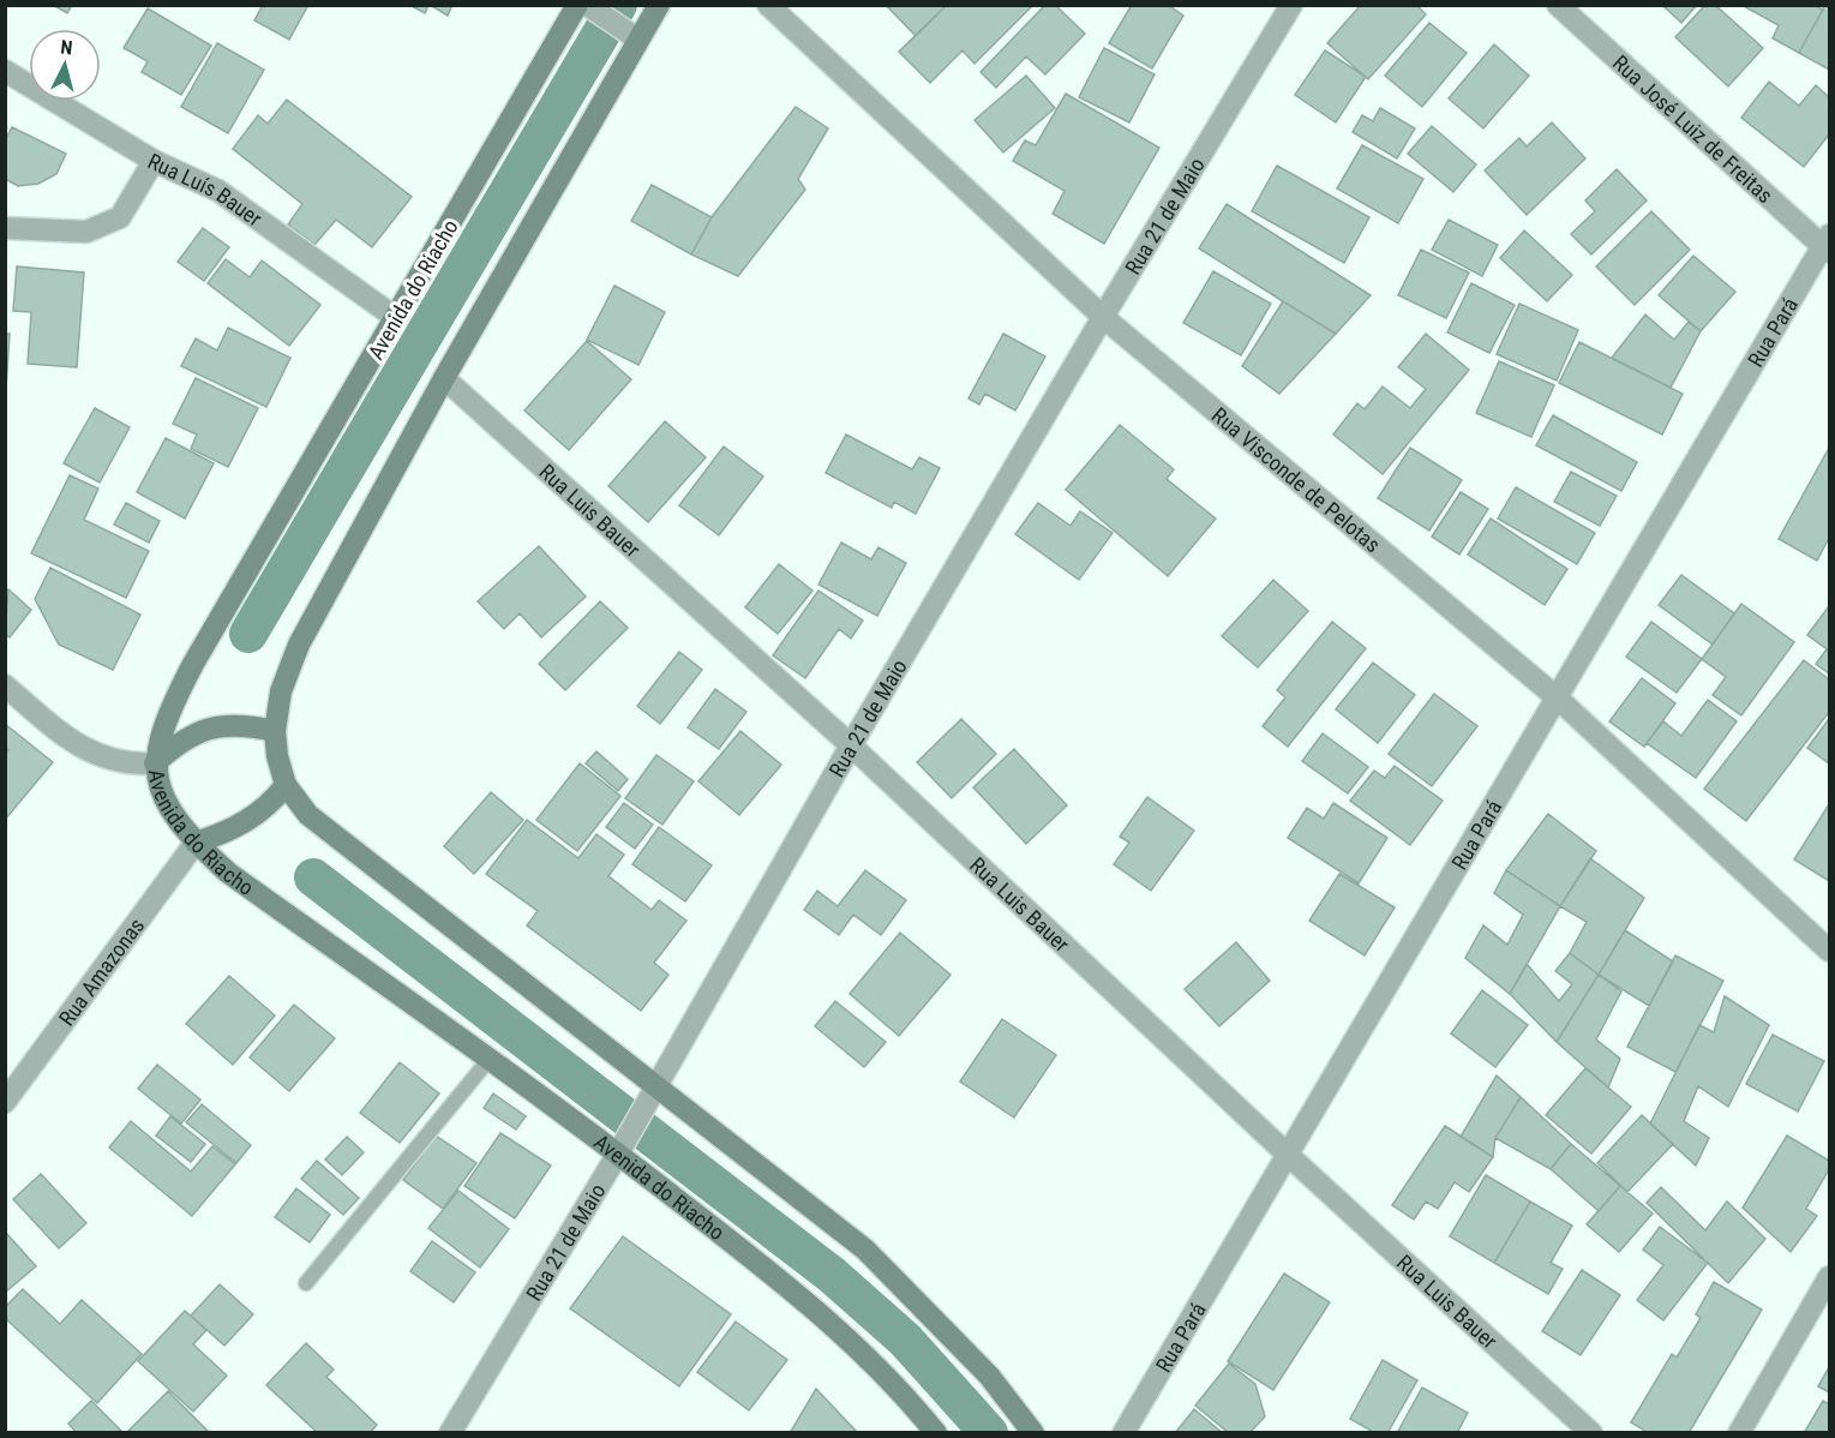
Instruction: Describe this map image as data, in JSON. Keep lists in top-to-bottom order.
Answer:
{
  "streets": {
    "main road": ["Avenida do Riacho"],
    "street": [
      "Rua José Luiz de Freitas",
      "Rua Luís Bauer",
      "Rua 21 de Maio",
      "Rua Pará",
      "Rua Visconde de Pelotas",
      "Rua Luis Bauer",
      "Rua Amazonas"
    ]
  },
  "crossings": [
    ["Rua José Luiz de Freitas", "Rua Pará"],
    ["Rua Luís Bauer", "Avenida do Riacho"],
    ["Rua 21 de Maio", "Avenida do Riacho"],
    ["Rua 21 de Maio", "Rua Visconde de Pelotas"],
    ["Rua 21 de Maio", "Rua Luis Bauer"],
    ["Avenida do Riacho", "Rua Amazonas"],
    ["Rua Pará", "Rua Visconde de Pelotas"],
    ["Rua Pará", "Rua Luis Bauer"]
  ],
  "north": "top"
}
